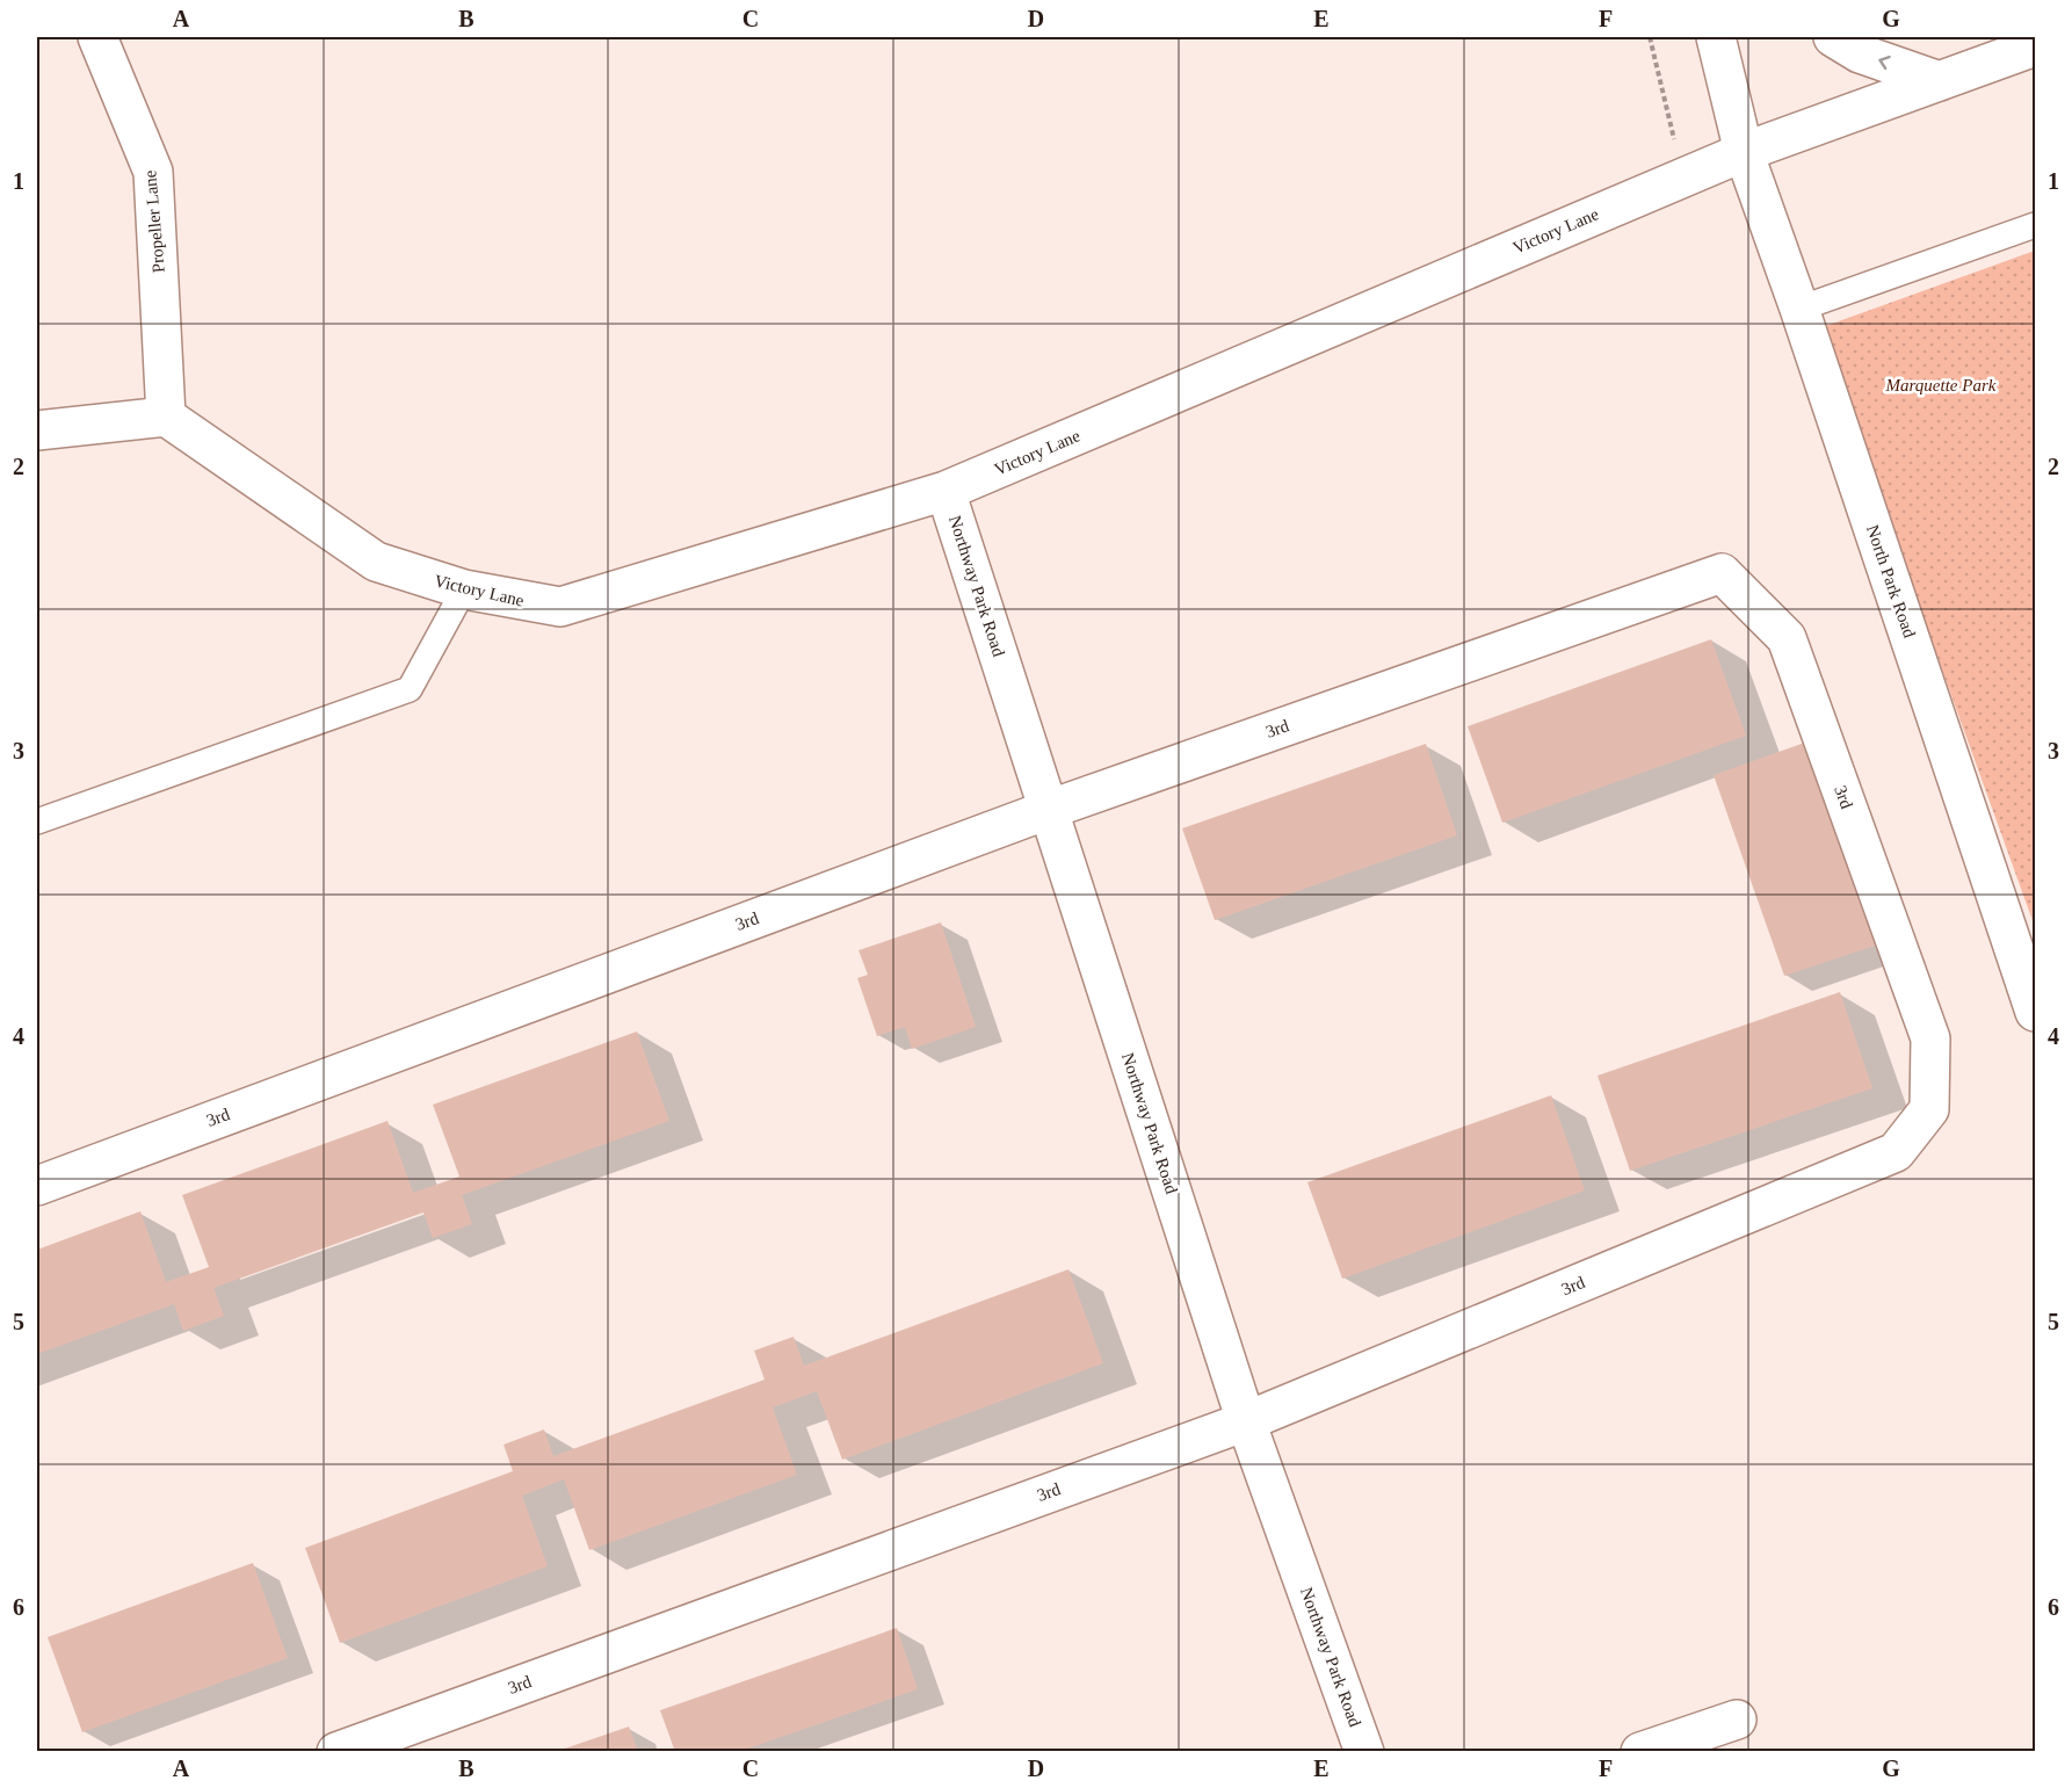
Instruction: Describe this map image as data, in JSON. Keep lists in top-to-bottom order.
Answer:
{
  "streets": {
    "street": [
      "Propeller Lane",
      "Victory Lane",
      "North Park Road",
      "Northway Park Road",
      "3rd"
    ]
  },
  "crossings": [
    ["Propeller Lane", "Victory Lane"],
    ["Victory Lane", "North Park Road"],
    ["Victory Lane", "Northway Park Road"],
    ["Northway Park Road", "3rd"]
  ],
  "parks": ["Marquette Park"],
  "grid": {
    "columns": [
      "A",
      "B",
      "C",
      "D",
      "E",
      "F",
      "G"
    ],
    "rows": [
      "1",
      "2",
      "3",
      "4",
      "5",
      "6"
    ]
  }
}
